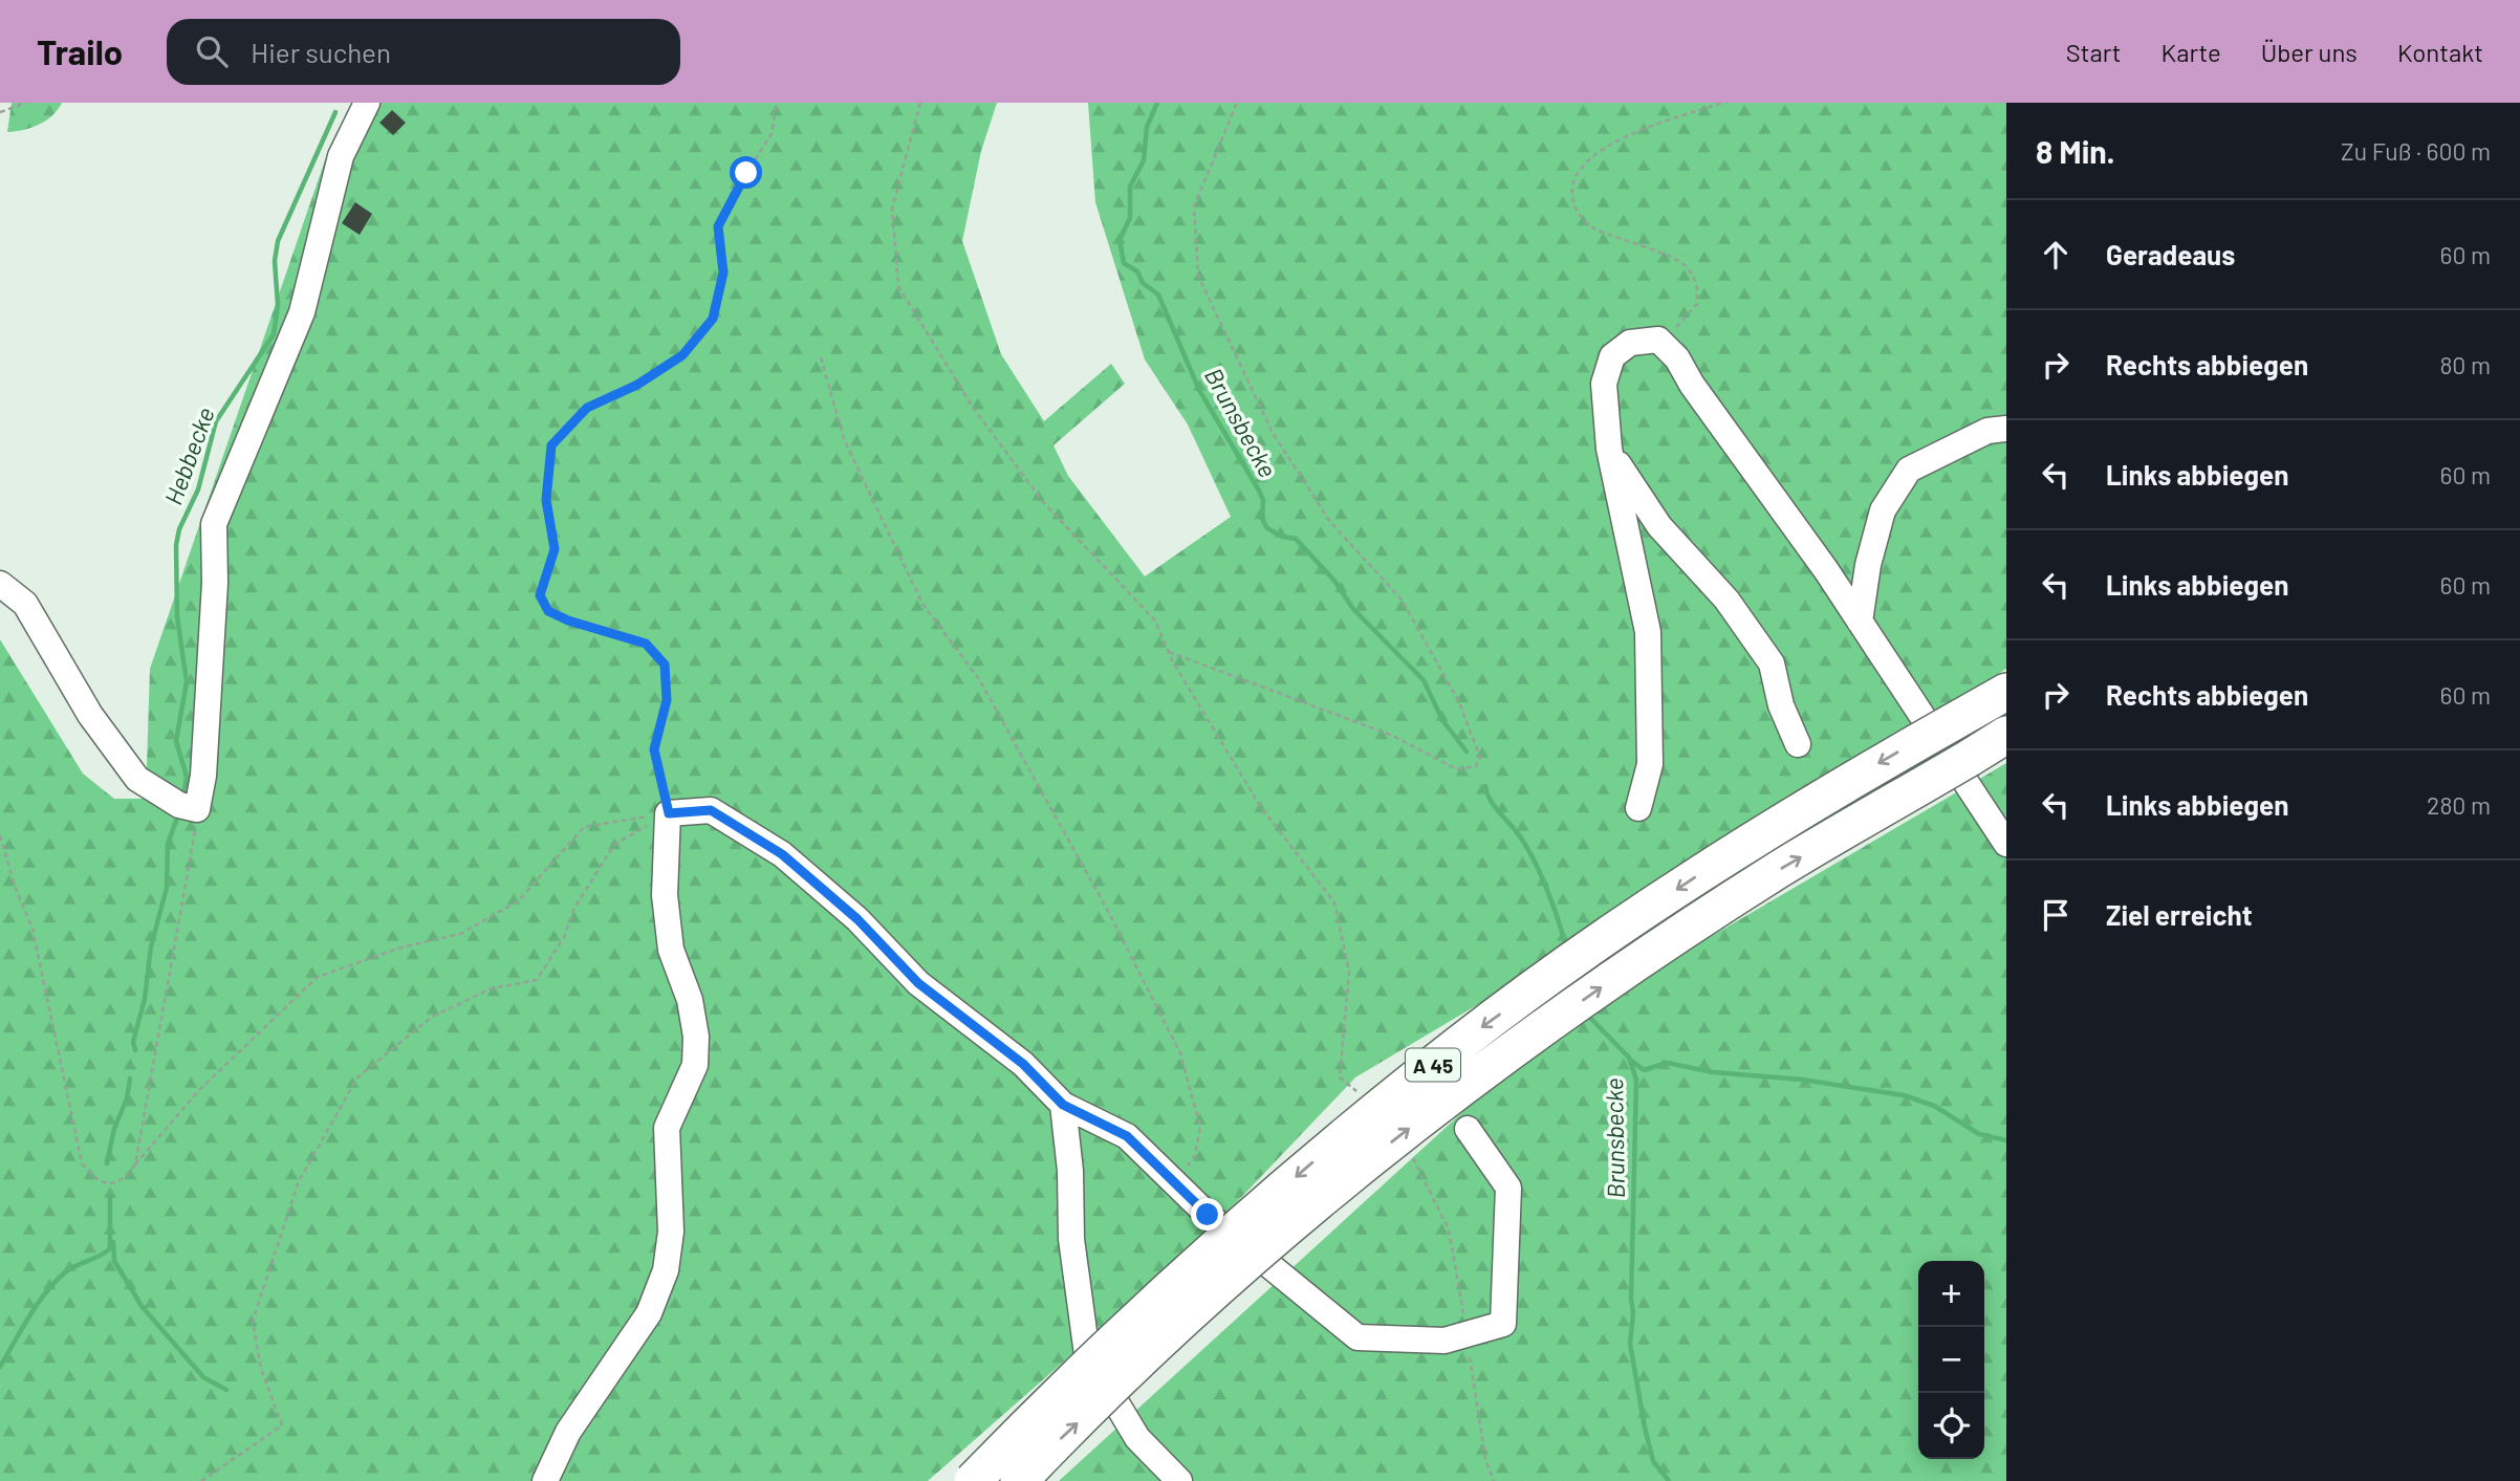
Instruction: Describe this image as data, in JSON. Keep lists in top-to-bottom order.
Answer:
{
  "streets": {
    "highway": ["A 45"]
  },
  "water": ["Brunsbecke", "Hebbecke"],
  "page": {
    "header": "Trailo",
    "search": "Hier suchen",
    "nav": [
      "Start",
      "Karte",
      "Über uns",
      "Kontakt"
    ],
    "heading": ["8 Min.", "Zu Fuß · 600 m"],
    "list": [
      ["Geradeaus", "60 m"],
      ["Rechts abbiegen", "80 m"],
      ["Links abbiegen", "60 m"],
      ["Links abbiegen", "60 m"],
      ["Rechts abbiegen", "60 m"],
      ["Links abbiegen", "280 m"],
      "Ziel erreicht"
    ],
    "map_buttons": ["+", "−"]
  }
}
